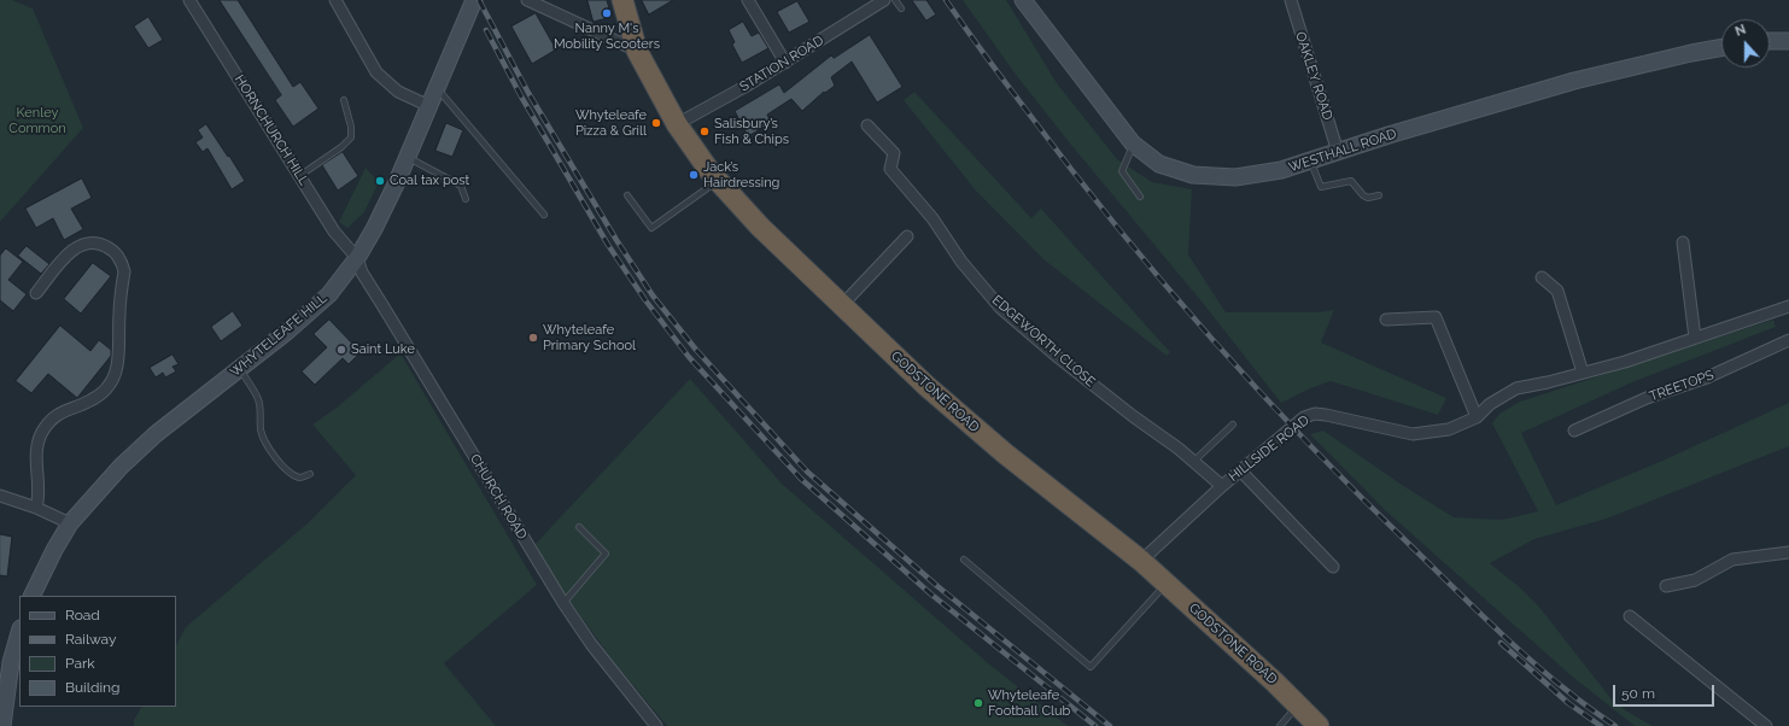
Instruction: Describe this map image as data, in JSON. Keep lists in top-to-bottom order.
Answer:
{
  "streets": {
    "highway": ["GODSTONE ROAD"],
    "street": [
      "STATION ROAD",
      "OAKLEY ROAD",
      "HORNCHURCH HILL",
      "WESTHALL ROAD",
      "WHYTELEAFE HILL",
      "EDGEWORTH CLOSE",
      "TREETOPS",
      "HILLSIDE ROAD",
      "CHURCH ROAD"
    ]
  },
  "crossings": [
    ["STATION ROAD", "GODSTONE ROAD"],
    ["OAKLEY ROAD", "WESTHALL ROAD"],
    ["HORNCHURCH HILL", "WHYTELEAFE HILL"],
    ["HORNCHURCH HILL", "CHURCH ROAD"],
    ["WHYTELEAFE HILL", "CHURCH ROAD"],
    ["EDGEWORTH CLOSE", "HILLSIDE ROAD"],
    ["GODSTONE ROAD", "HILLSIDE ROAD"]
  ],
  "parks": ["Kenley Common"],
  "places": [
    "Nanny M's Mobility Scooters",
    "Whyteleafe Pizza & Grill",
    "Salisbury’s Fish & Chips",
    "Jack’s Hairdressing",
    "Coal tax post",
    "Whyteleafe Primary School",
    "Saint Luke",
    "Whyteleafe Football Club"
  ],
  "legend": [
    "Road",
    "Railway",
    "Park",
    "Building"
  ],
  "scale_bar": "50 m",
  "north": "top"
}
